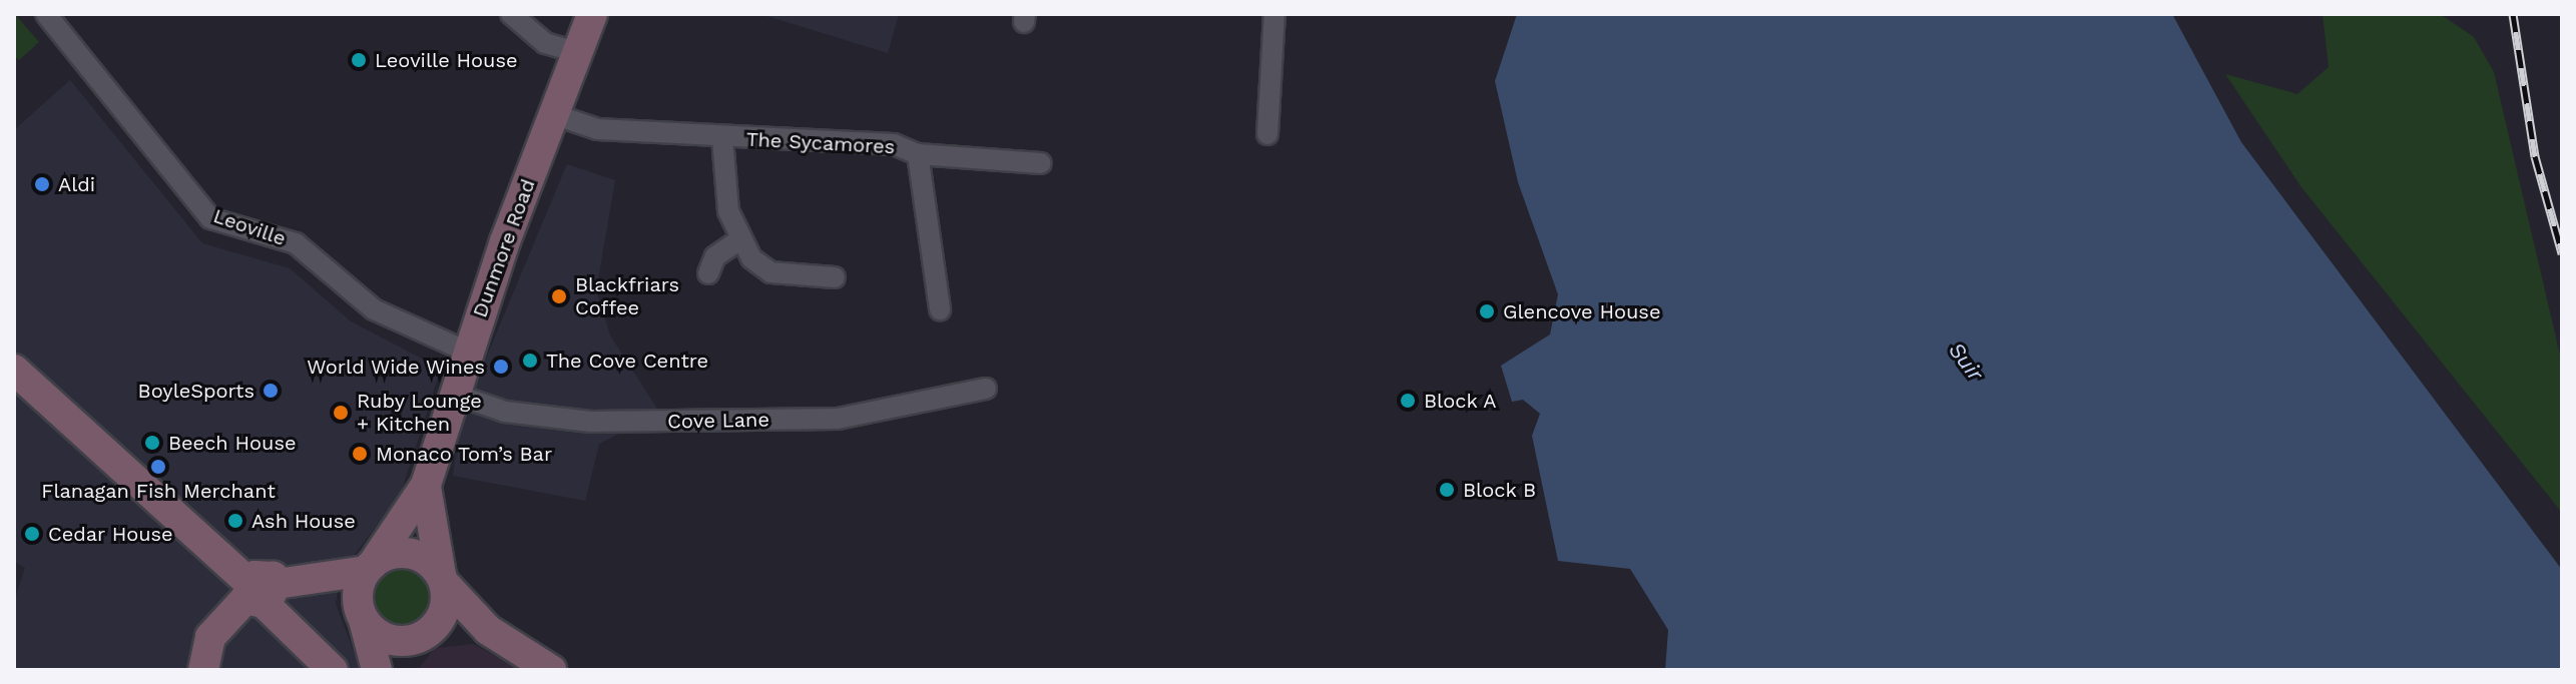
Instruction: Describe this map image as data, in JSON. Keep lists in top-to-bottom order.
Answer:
{
  "streets": {
    "main road": ["Dunmore Road"],
    "street": ["The Sycamores", "Leoville", "Cove Lane"]
  },
  "crossings": [
    ["The Sycamores", "Dunmore Road"],
    ["Leoville", "Dunmore Road"],
    ["Dunmore Road", "Cove Lane"]
  ],
  "water": ["Suir"],
  "places": [
    "Leoville House",
    "Aldi",
    "Blackfriars Coffee",
    "Glencove House",
    "The Cove Centre",
    "World Wide Wines",
    "BoyleSports",
    "Block A",
    "Ruby Lounge + Kitchen",
    "Beech House",
    "Monaco Tom’s Bar",
    "Flanagan Fish Merchant",
    "Block B",
    "Ash House",
    "Cedar House"
  ]
}
